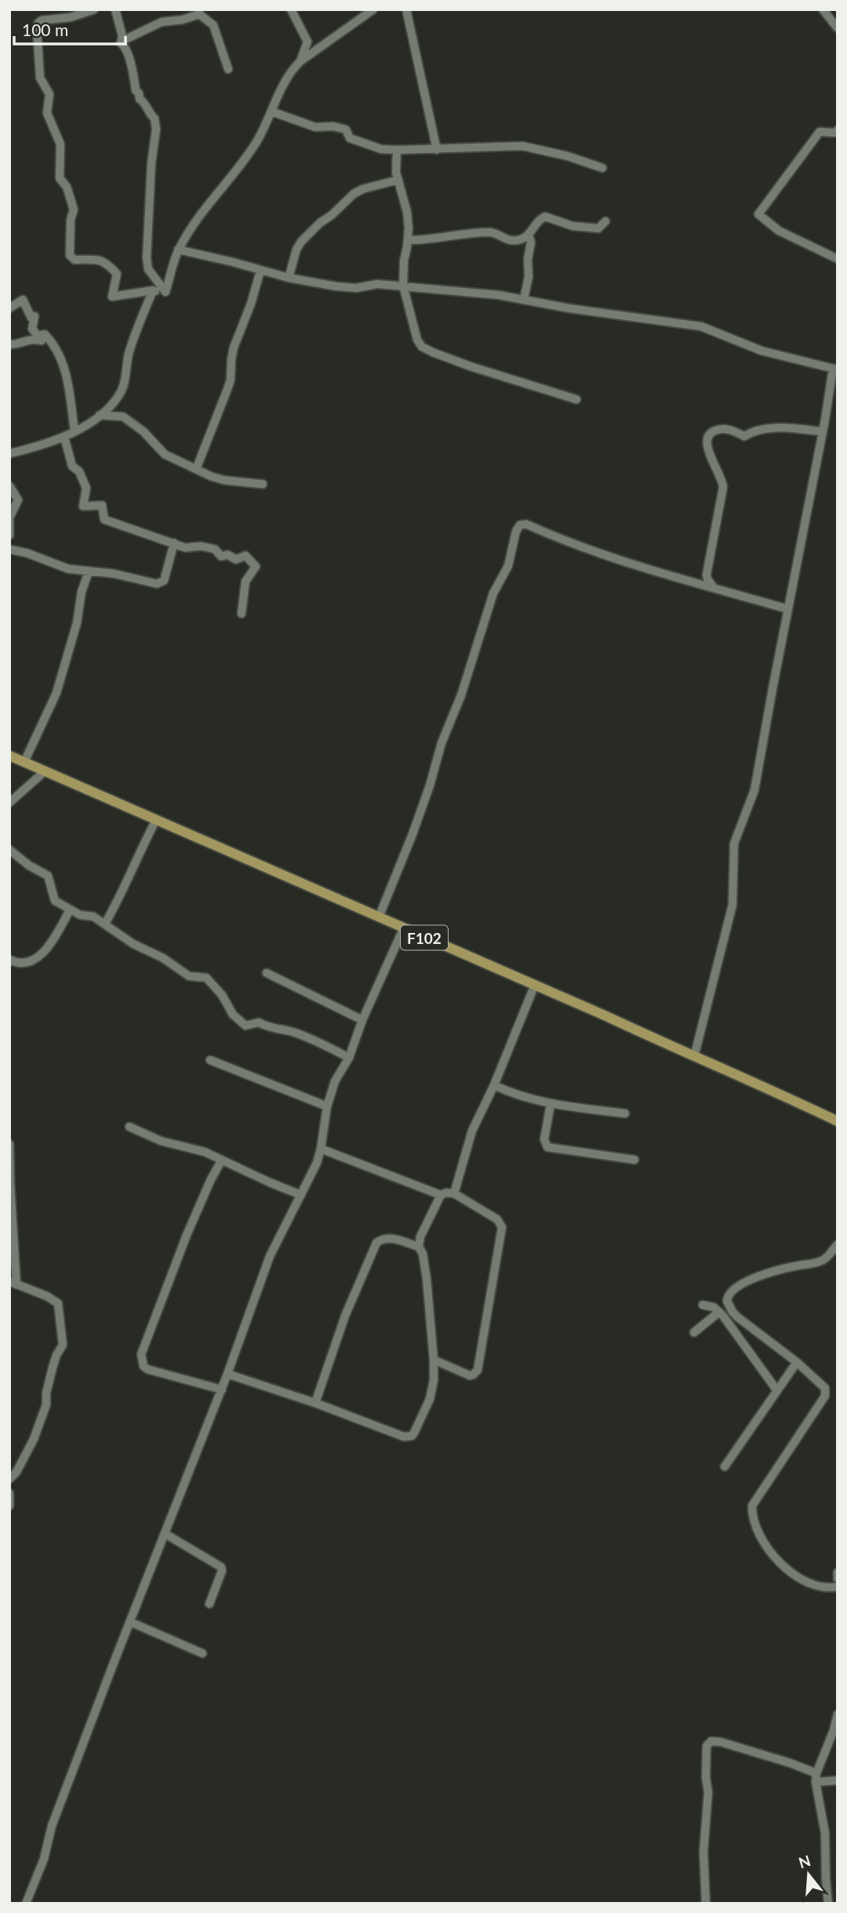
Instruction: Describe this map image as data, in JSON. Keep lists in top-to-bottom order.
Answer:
{
  "streets": {
    "main road": ["F102"]
  },
  "scale_bar": "100 m",
  "north": "top"
}
